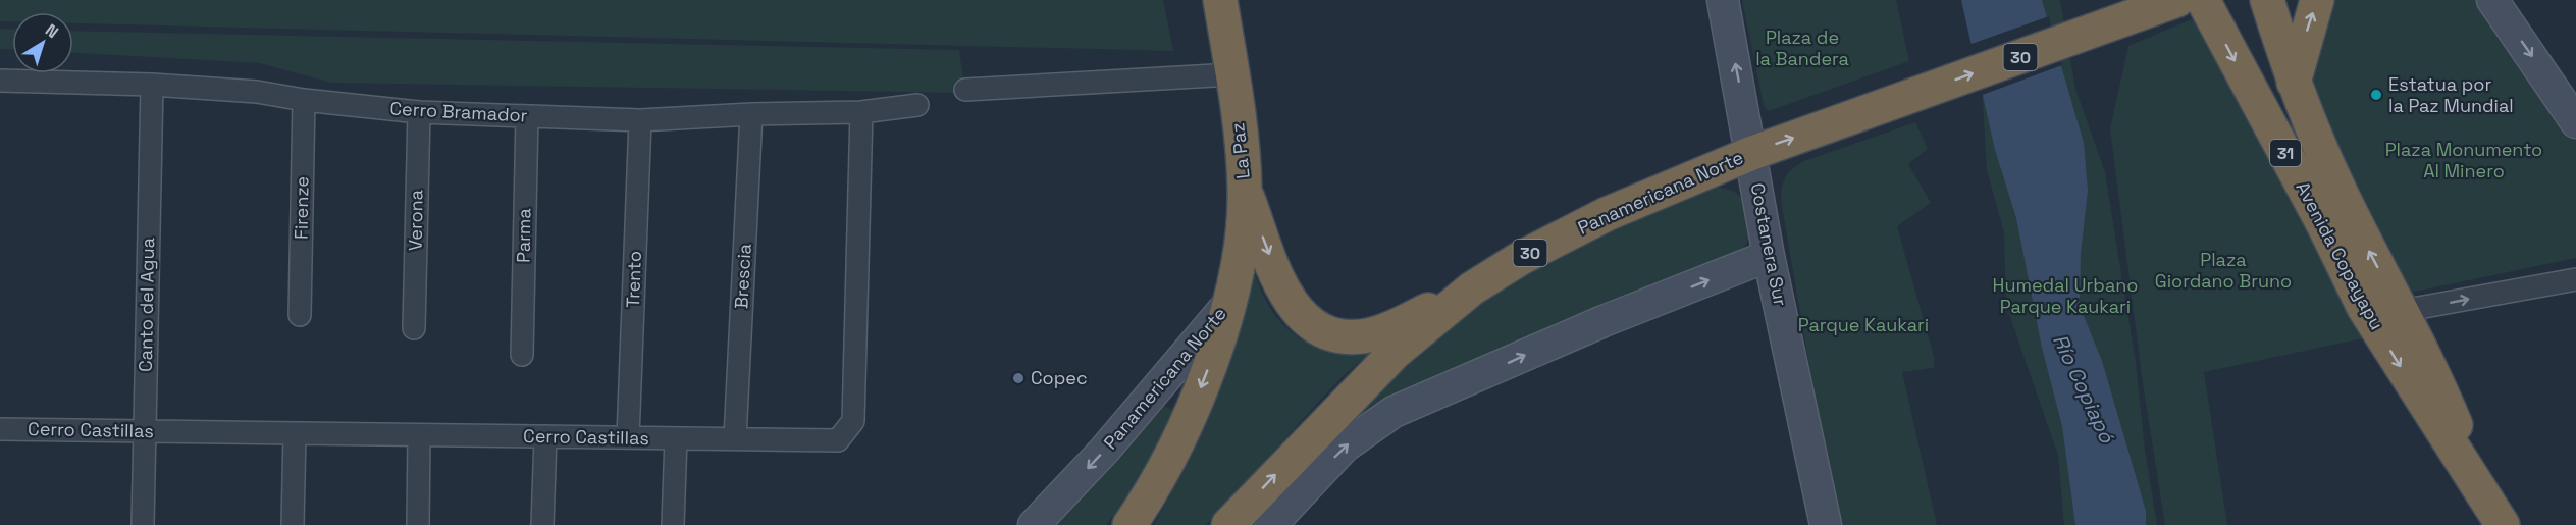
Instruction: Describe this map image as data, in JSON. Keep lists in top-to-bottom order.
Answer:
{
  "streets": {
    "highway": [
      "30",
      "La Paz",
      "31",
      "Panamericana Norte",
      "Avenida Copayapu"
    ],
    "street": [
      "Cerro Bramador",
      "Firenze",
      "Verona",
      "Parma",
      "Costanera Sur",
      "Brescia",
      "Trento",
      "Canto del Agua",
      "Cerro Castillas"
    ]
  },
  "crossings": [
    ["Cerro Bramador", "Firenze"],
    ["Cerro Bramador", "Verona"],
    ["Cerro Bramador", "Parma"],
    ["Cerro Bramador", "Brescia"],
    ["Cerro Bramador", "Trento"],
    ["Cerro Bramador", "Canto del Agua"],
    ["Cerro Bramador", "Cerro Castillas"],
    ["La Paz", "Panamericana Norte"],
    ["Panamericana Norte", "Costanera Sur"],
    ["Brescia", "Cerro Castillas"],
    ["Trento", "Cerro Castillas"],
    ["Canto del Agua", "Cerro Castillas"]
  ],
  "water": ["Río Copiapó"],
  "parks": [
    "Plaza de la Bandera",
    "Plaza Monumento Al Minero",
    "Plaza Giordano Bruno",
    "Humedal Urbano Parque Kaukari",
    "Parque Kaukari"
  ],
  "places": ["Estatua por la Paz Mundial", "Copec"],
  "north": "top right"
}
